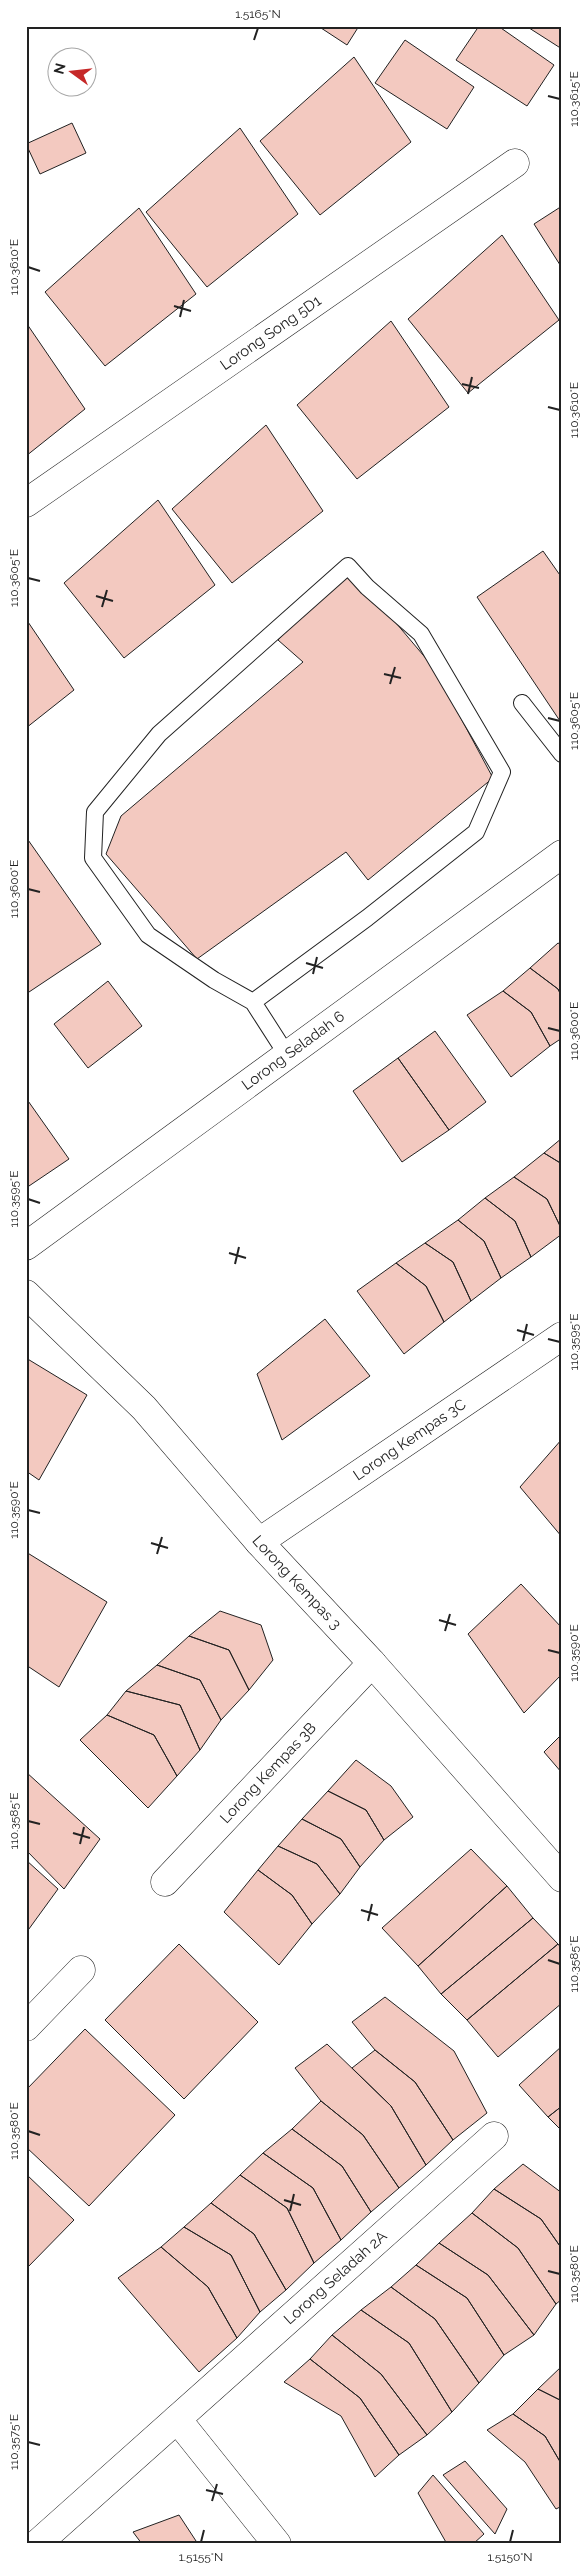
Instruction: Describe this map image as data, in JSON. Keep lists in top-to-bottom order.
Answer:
{
  "streets": {
    "street": [
      "Lorong Song 5D1",
      "Lorong Seladah 6",
      "Lorong Kempas 3C",
      "Lorong Kempas 3",
      "Lorong Kempas 3B",
      "Lorong Seladah 2A"
    ]
  },
  "crossings": [
    ["Lorong Kempas 3C", "Lorong Kempas 3"],
    ["Lorong Kempas 3", "Lorong Kempas 3B"]
  ],
  "north": "left",
  "coordinates": [
    "1.5165°N",
    "110.3615°E",
    "110.3610°E",
    "110.3605°E",
    "110.3600°E",
    "110.3595°E",
    "110.3590°E",
    "110.3585°E",
    "110.3580°E",
    "110.3575°E",
    "1.5155°N",
    "1.5150°N"
  ]
}
